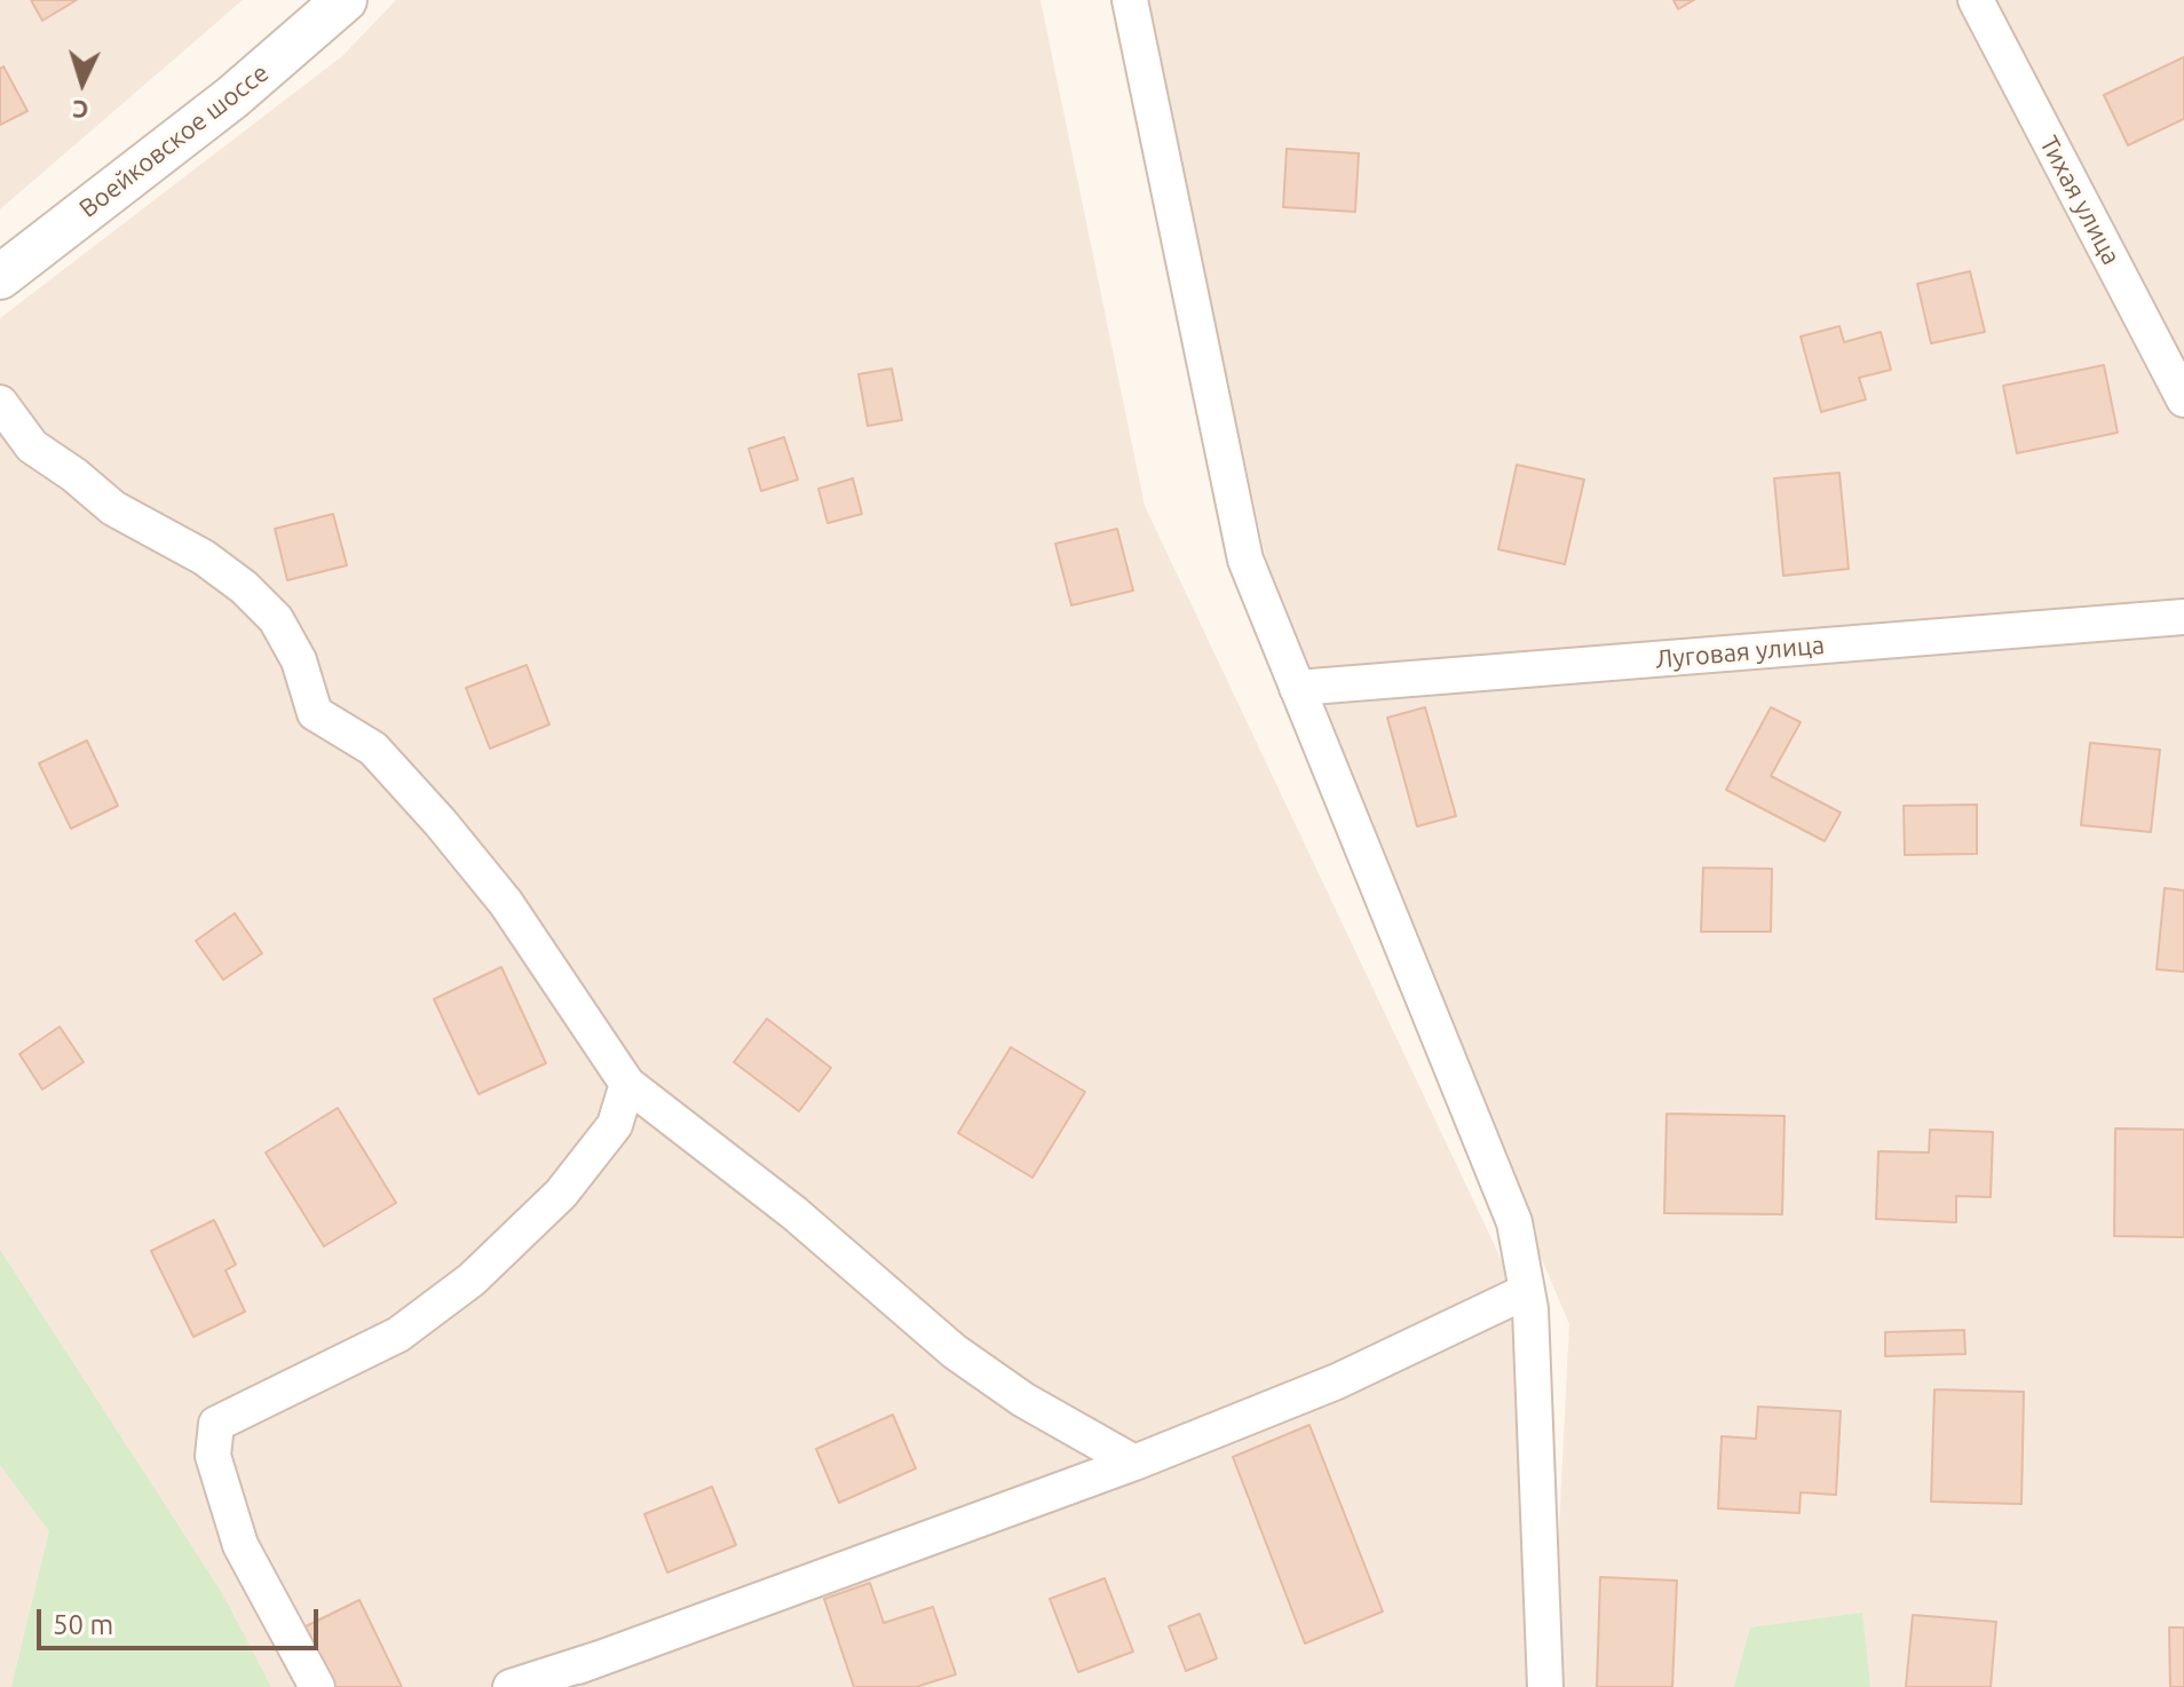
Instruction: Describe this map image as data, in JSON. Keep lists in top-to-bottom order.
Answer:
{
  "streets": {
    "street": ["Воейковское шоссе", "Тихая улица", "Луговая улица"]
  },
  "scale_bar": "50 m",
  "north": "bottom"
}
